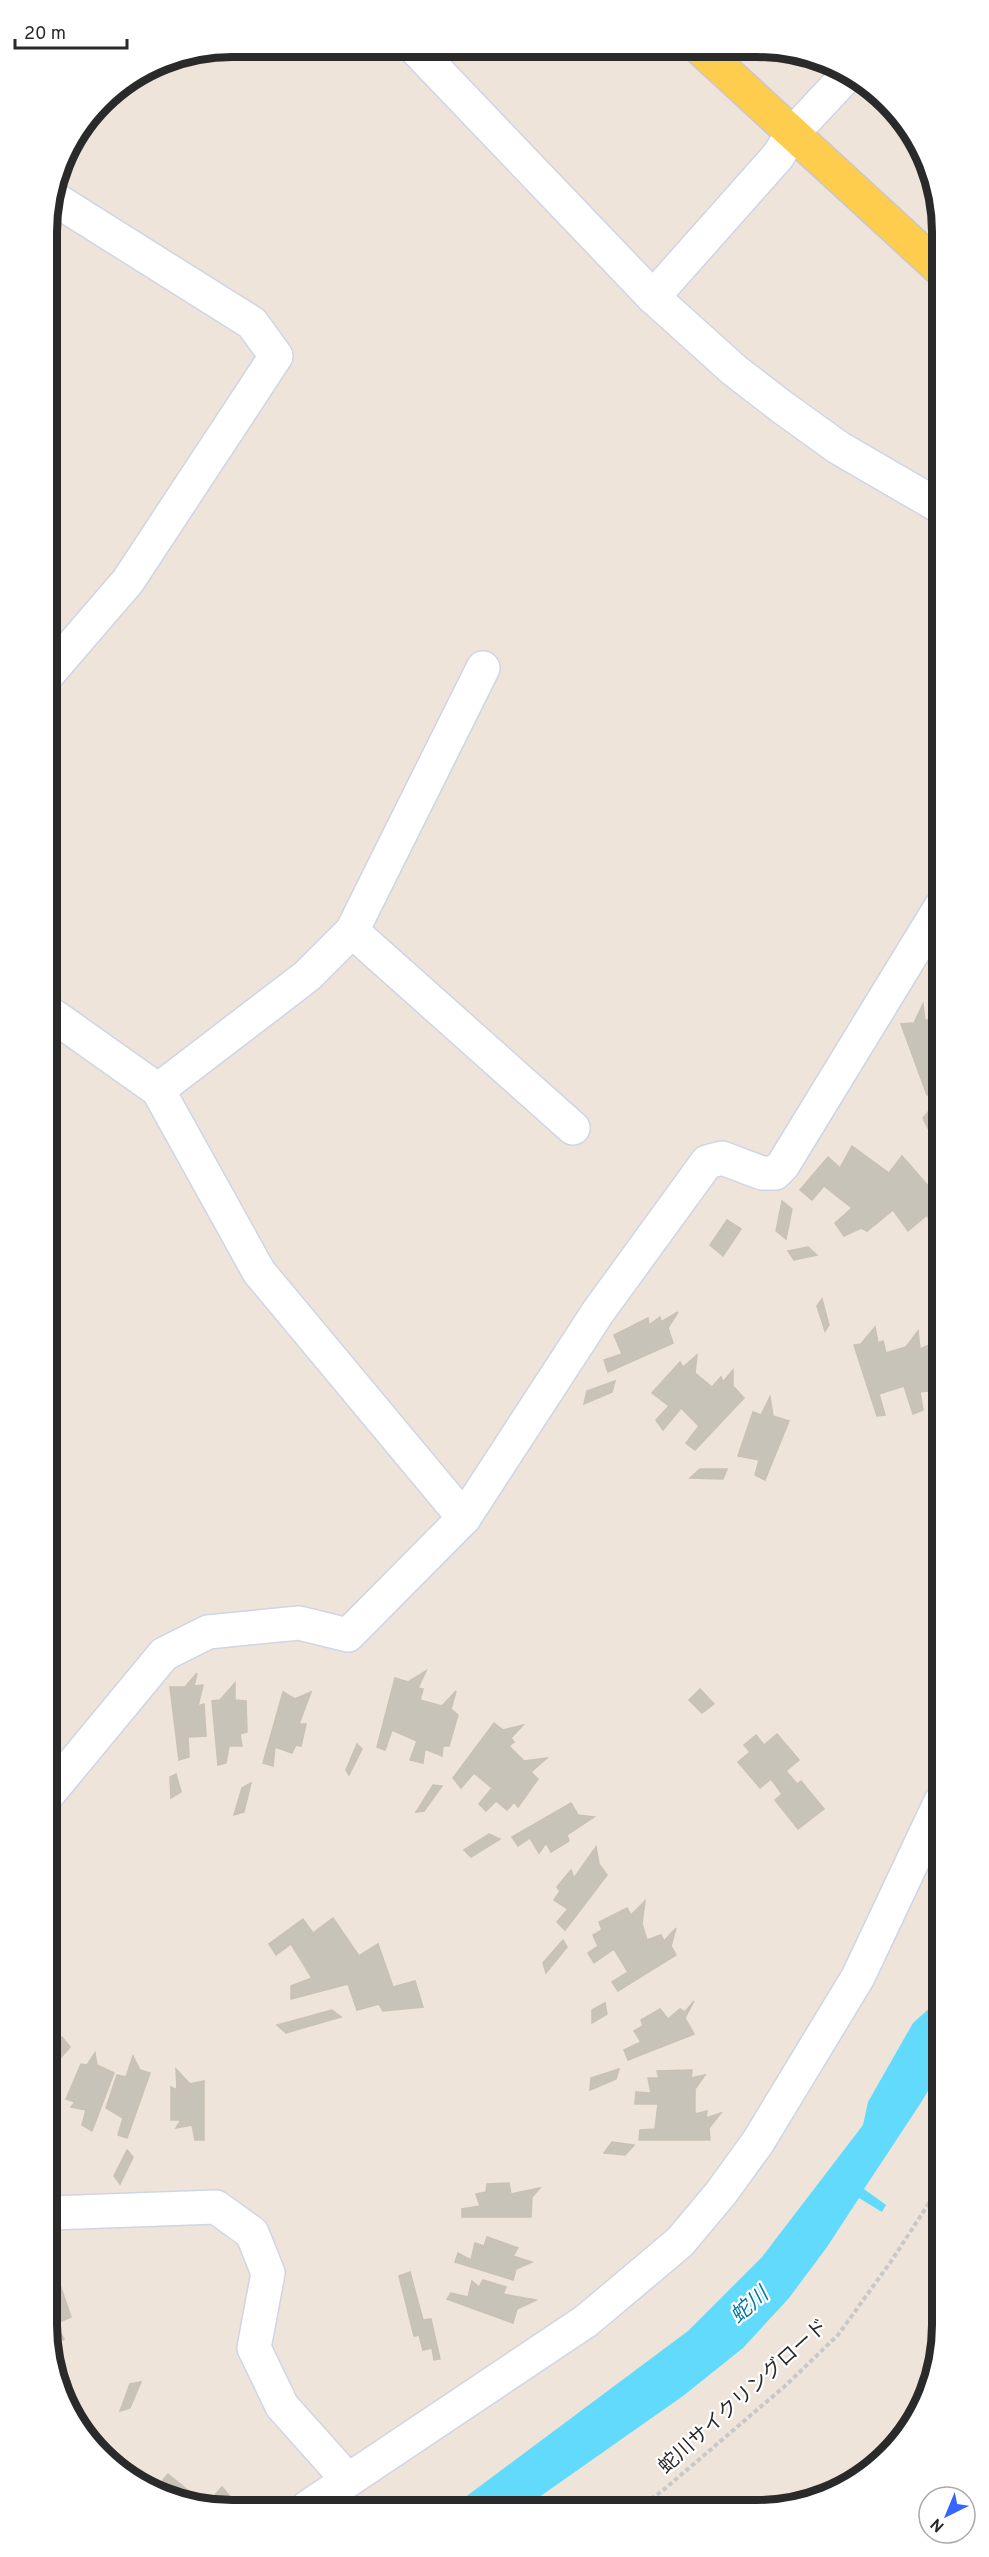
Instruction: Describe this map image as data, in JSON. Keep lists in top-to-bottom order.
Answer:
{
  "streets": {
    "path": ["蛇川サイクリングロード"]
  },
  "water": ["蛇川"],
  "scale_bar": "20 m",
  "north": "bottom left"
}
